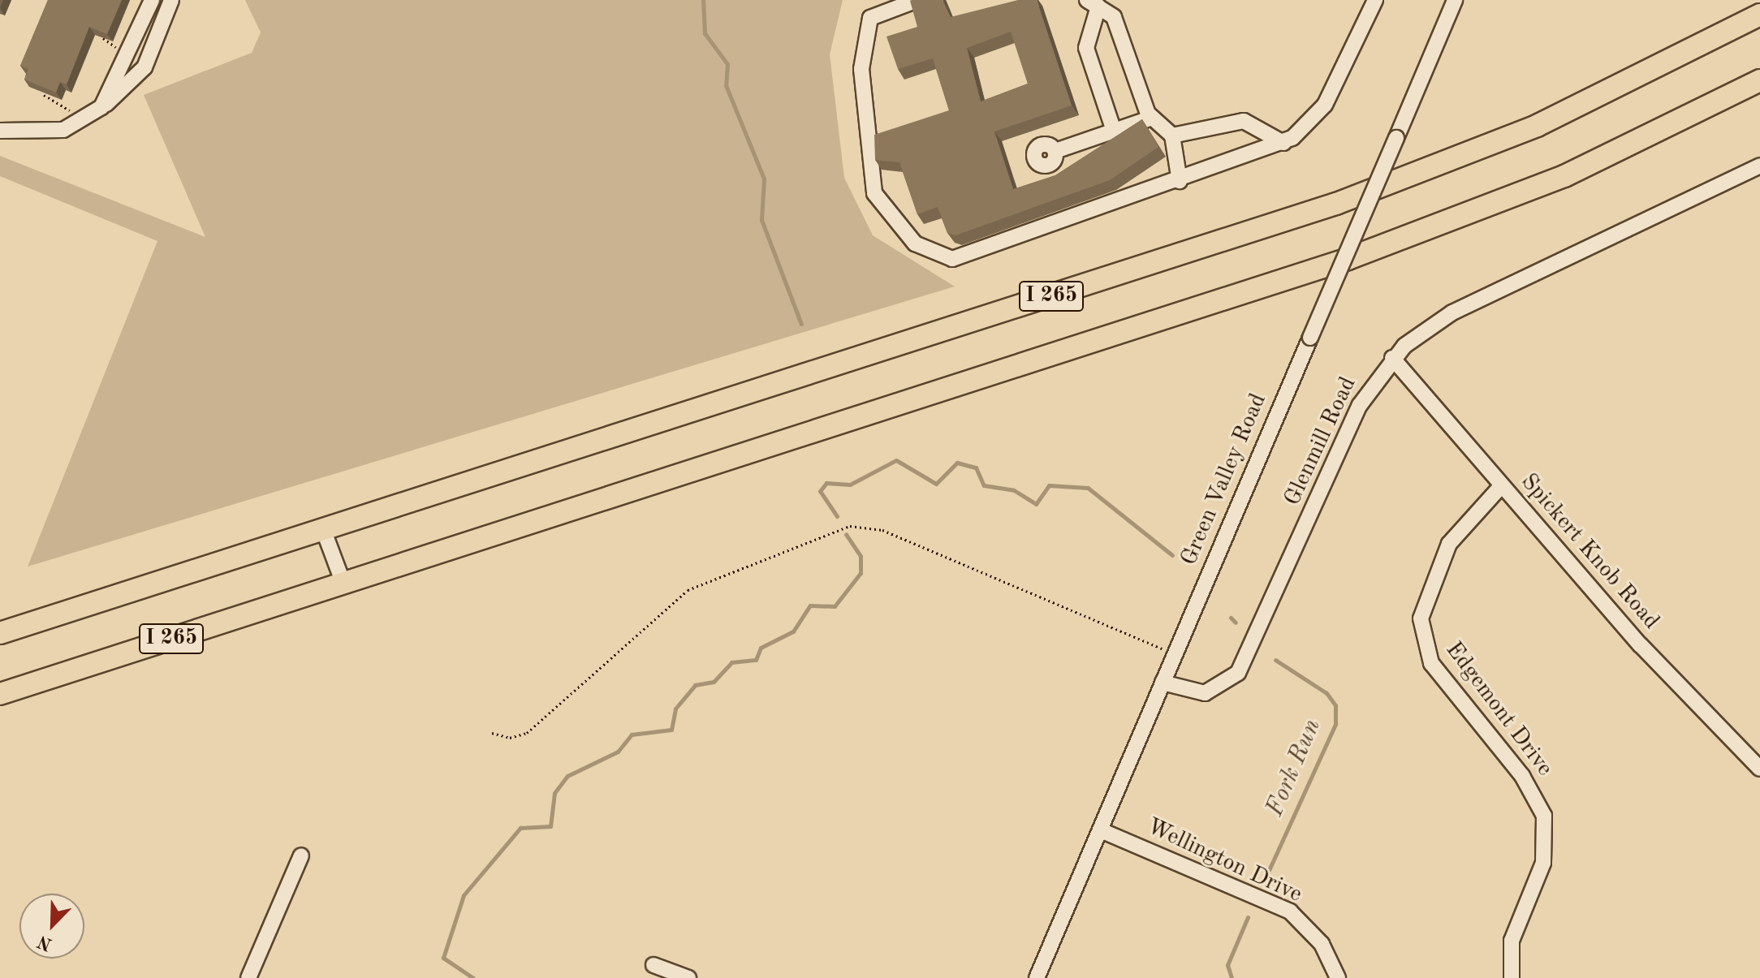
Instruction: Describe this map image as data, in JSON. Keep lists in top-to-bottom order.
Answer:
{
  "streets": {
    "highway": ["I 265"],
    "street": [
      "Glenmill Road",
      "Green Valley Road",
      "Spickert Knob Road",
      "Edgemont Drive",
      "Wellington Drive"
    ]
  },
  "crossings": [
    ["Glenmill Road", "Green Valley Road"],
    ["Glenmill Road", "Spickert Knob Road"],
    ["Green Valley Road", "Wellington Drive"],
    ["Spickert Knob Road", "Edgemont Drive"]
  ],
  "water": ["Fork Run"],
  "north": "bottom left"
}
